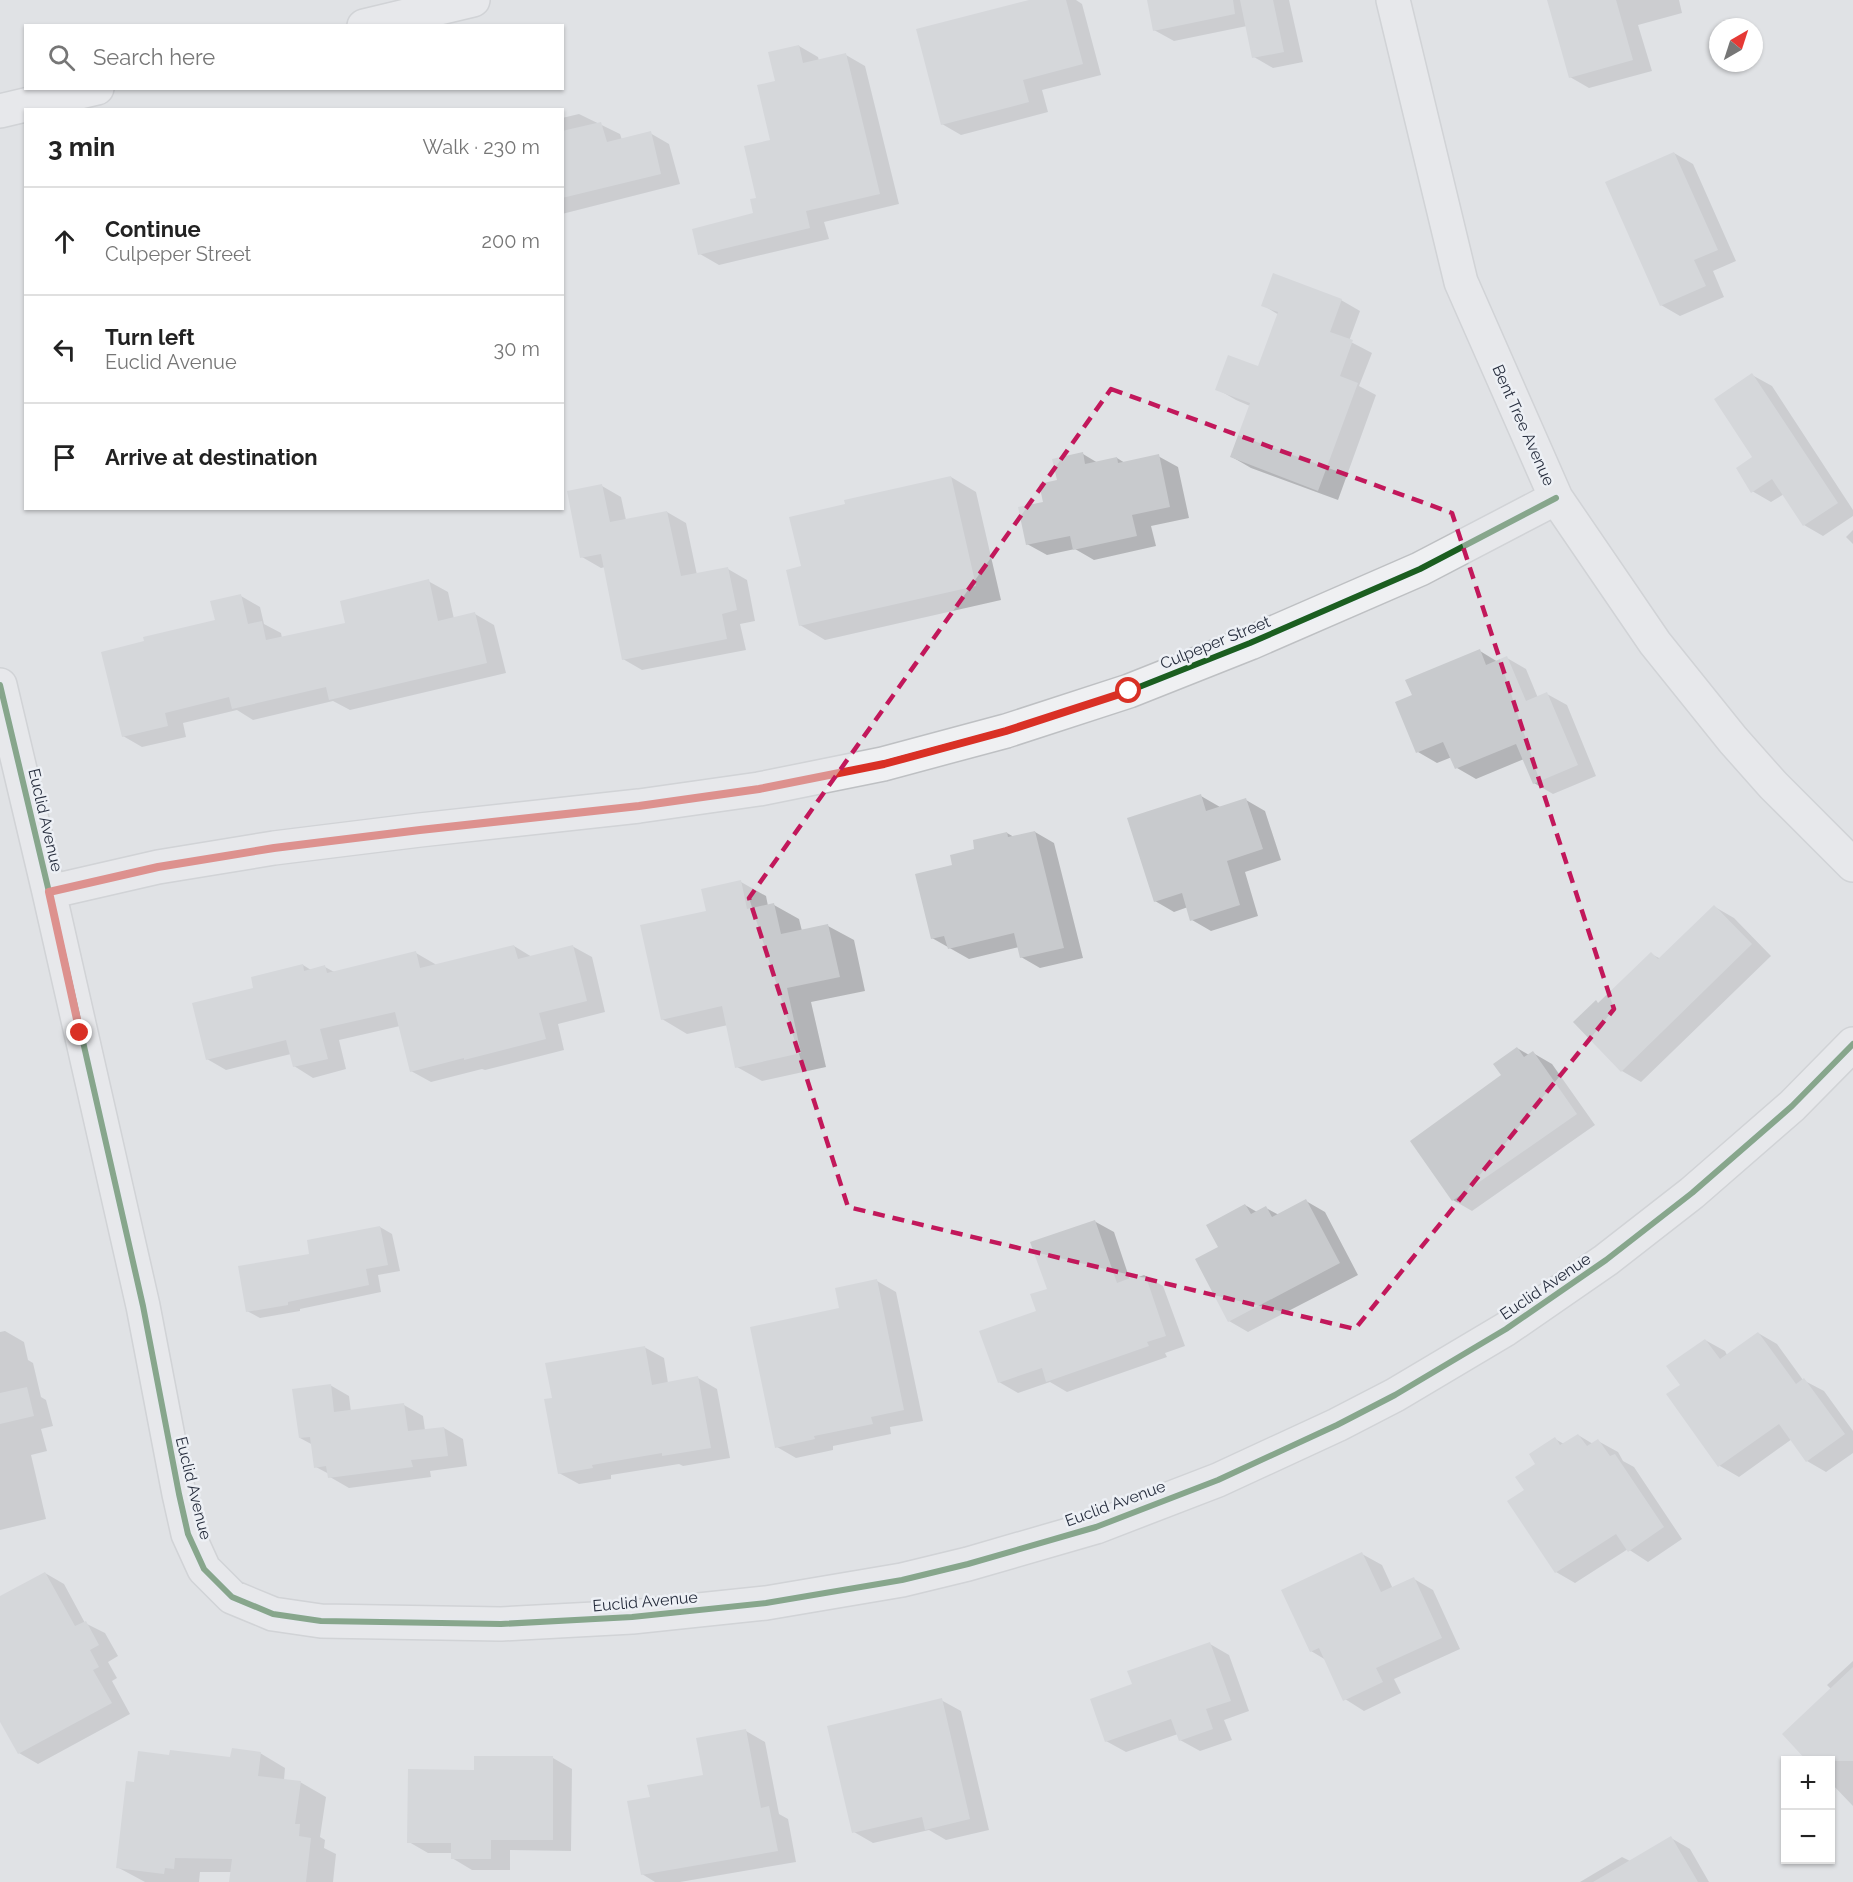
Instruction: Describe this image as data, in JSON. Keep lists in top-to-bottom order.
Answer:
{
  "streets": {
    "street": ["Bent Tree Avenue", "Culpeper Street", "Euclid Avenue"]
  },
  "crossings": [
    ["Bent Tree Avenue", "Culpeper Street"],
    ["Culpeper Street", "Euclid Avenue"]
  ],
  "north": "top right",
  "page": {
    "search": "Search here",
    "heading": ["3 min", "Walk · 230 m"],
    "list": [
      ["Continue", "Culpeper Street", "200 m"],
      ["Turn left", "Euclid Avenue", "30 m"],
      "Arrive at destination"
    ],
    "map_buttons": ["+", "−"]
  }
}
